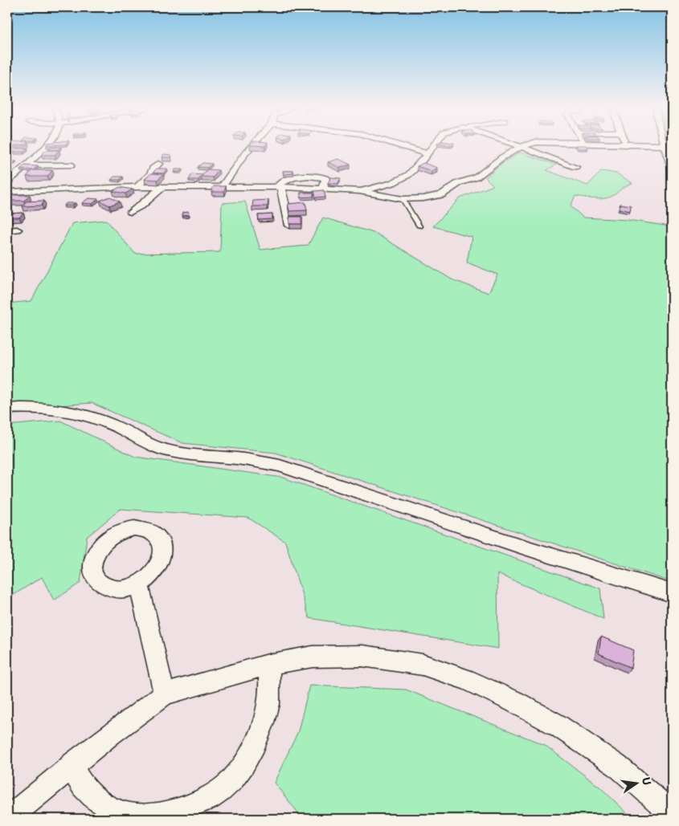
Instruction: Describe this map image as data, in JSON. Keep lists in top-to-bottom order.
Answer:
{
  "north": "right"
}
